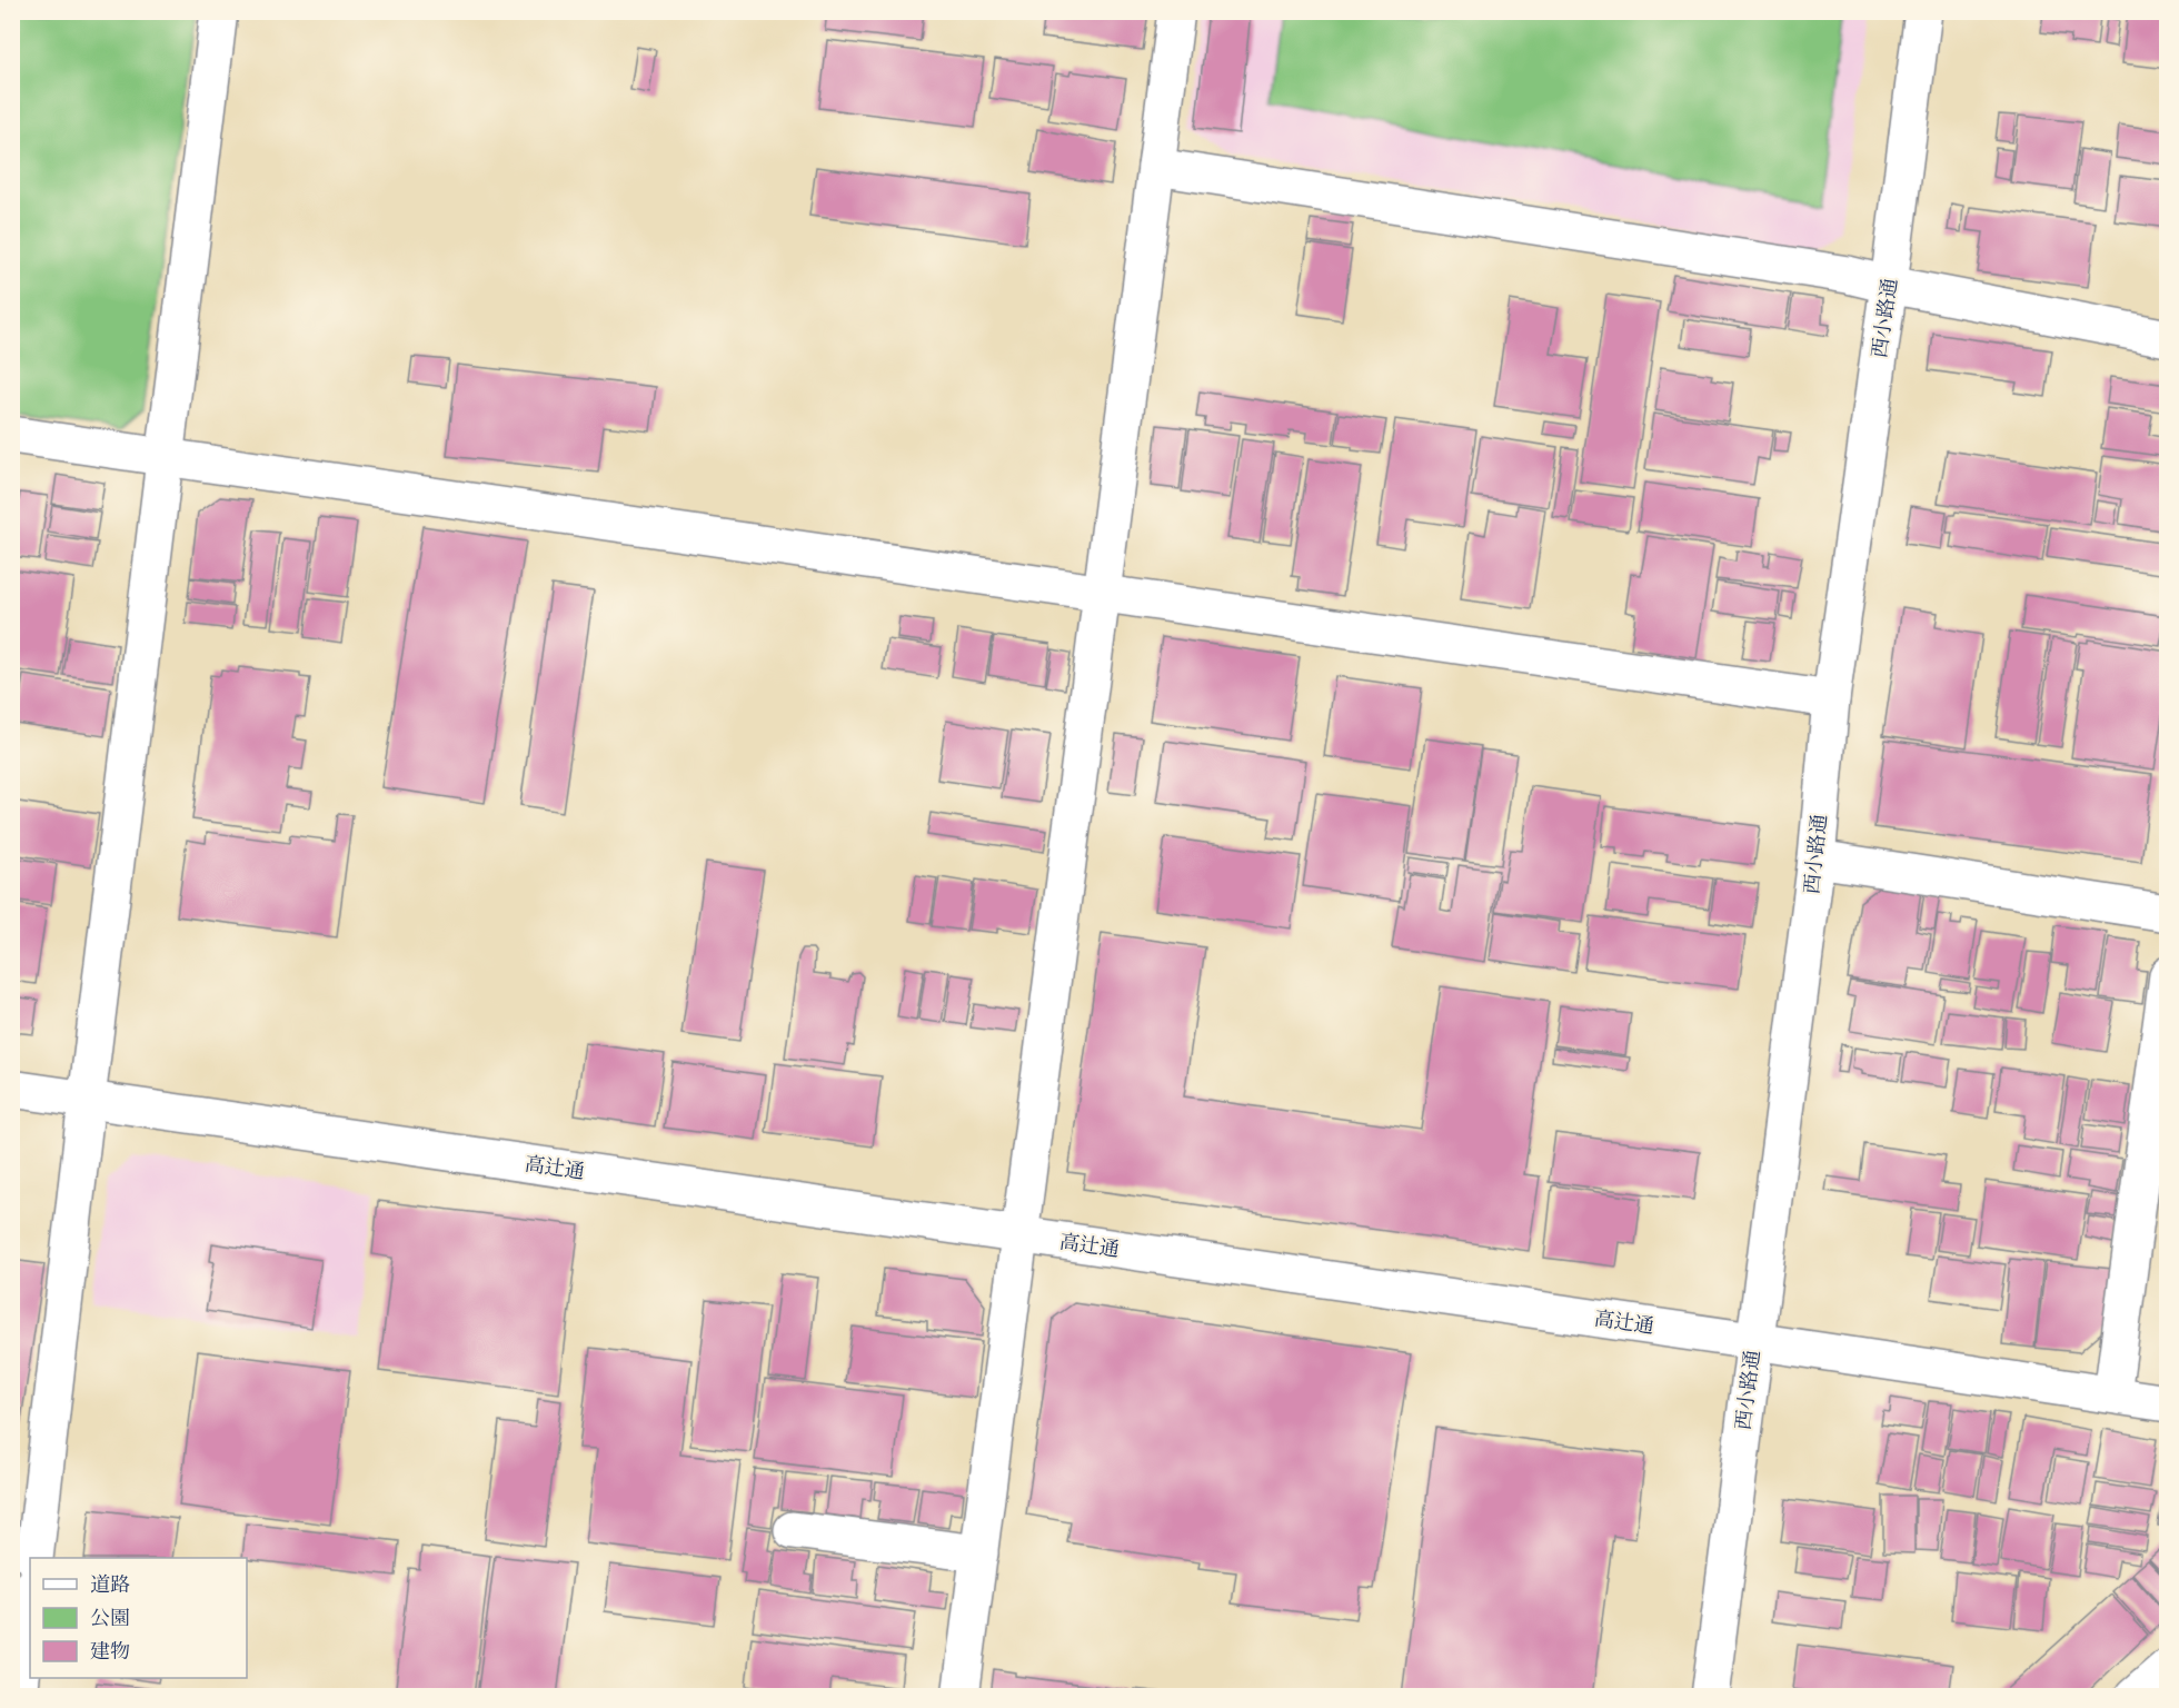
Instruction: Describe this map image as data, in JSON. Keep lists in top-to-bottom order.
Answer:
{
  "streets": {
    "street": ["西小路通", "高辻通"]
  },
  "crossings": [
    ["西小路通", "高辻通"]
  ],
  "legend": ["道路", "公園", "建物"]
}
